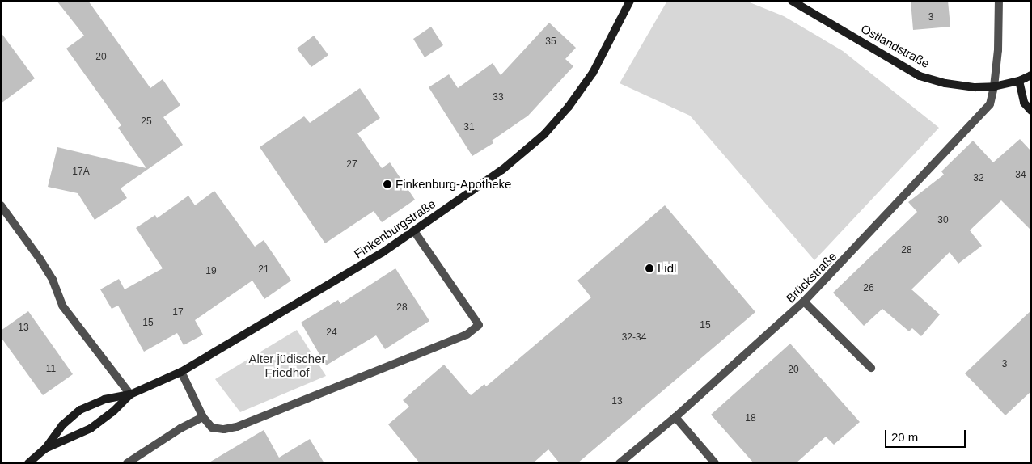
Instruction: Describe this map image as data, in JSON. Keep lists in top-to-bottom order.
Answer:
{
  "streets": {
    "street": ["Ostlandstraße", "Finkenburgstraße", "Brückstraße"]
  },
  "crossings": [
    ["Ostlandstraße", "Brückstraße"]
  ],
  "parks": ["Alter jüdischer Friedhof"],
  "places": ["Finkenburg-Apotheke", "Lidl"],
  "house_numbers": [
    "3",
    "35",
    "20",
    "33",
    "25",
    "31",
    "27",
    "17A",
    "34",
    "32",
    "30",
    "28",
    "21",
    "19",
    "26",
    "28",
    "17",
    "15",
    "15",
    "13",
    "24",
    "32-34",
    "3",
    "11",
    "20",
    "13",
    "18"
  ],
  "scale_bar": "20 m"
}
